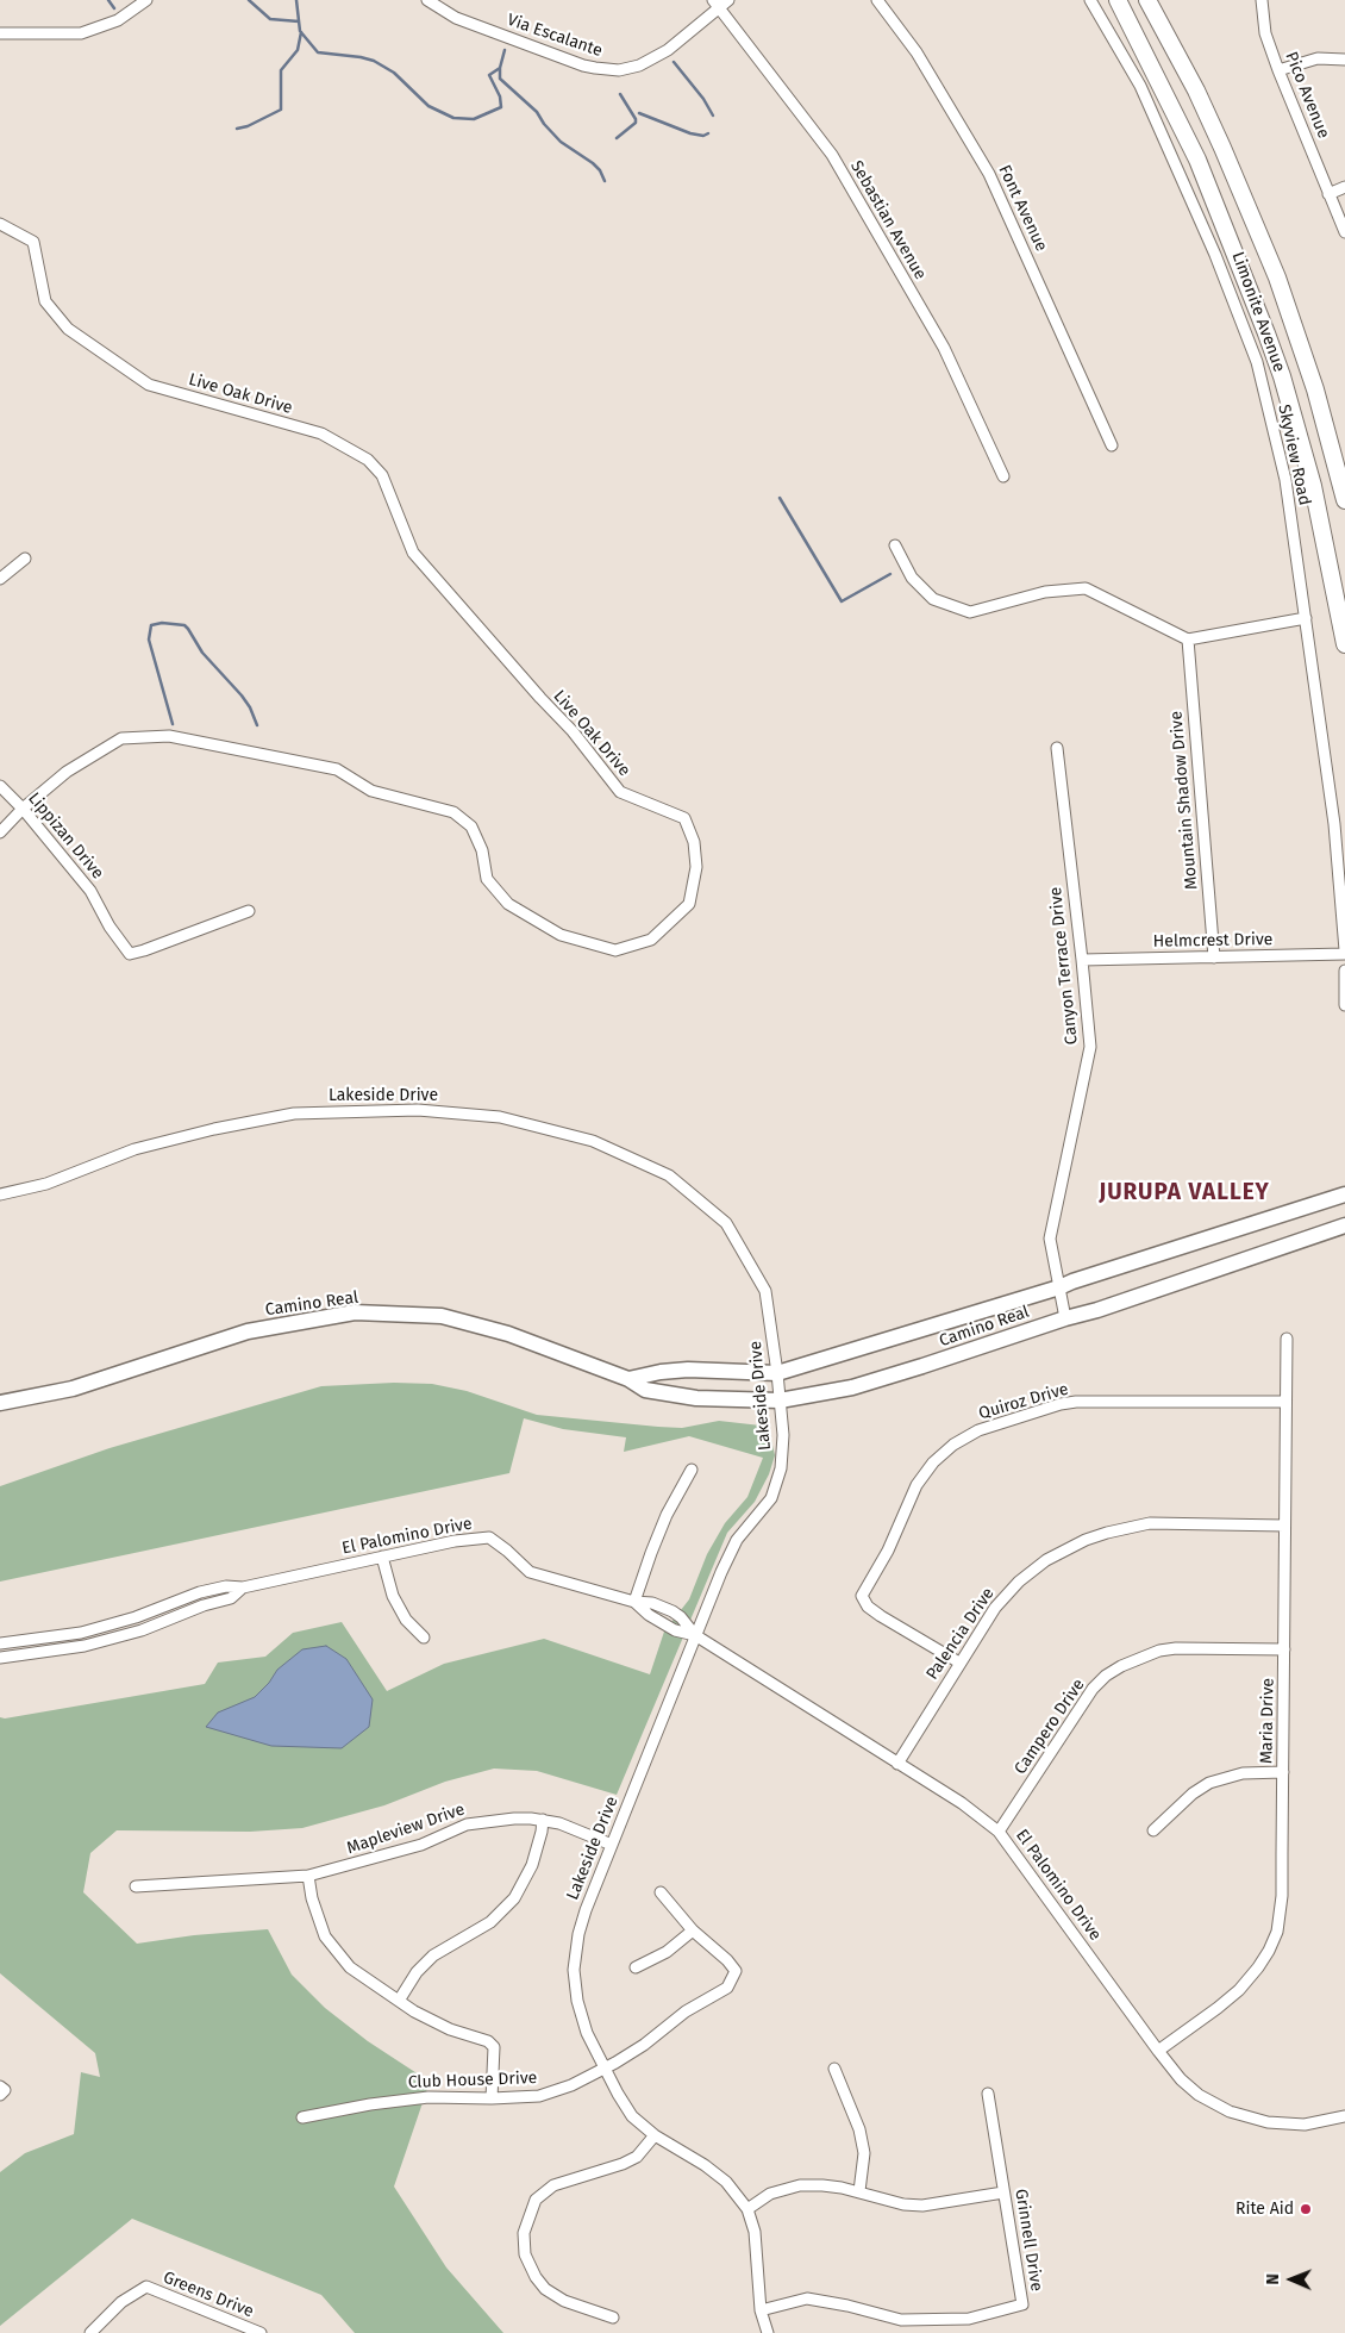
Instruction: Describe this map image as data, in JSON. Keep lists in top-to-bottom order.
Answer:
{
  "streets": {
    "main road": ["Limonite Avenue", "Camino Real"],
    "street": [
      "Via Escalante",
      "Pico Avenue",
      "Font Avenue",
      "Sebastian Avenue",
      "Live Oak Drive",
      "Skyview Road",
      "Mountain Shadow Drive",
      "Lippizan Drive",
      "Helmcrest Drive",
      "Canyon Terrace Drive",
      "Lakeside Drive",
      "Quiroz Drive",
      "El Palomino Drive",
      "Palencia Drive",
      "Maria Drive",
      "Campero Drive",
      "Mapleview Drive",
      "Club House Drive",
      "Grinnell Drive",
      "Greens Drive"
    ]
  },
  "crossings": [
    ["Via Escalante", "Sebastian Avenue"],
    ["Live Oak Drive", "Lippizan Drive"],
    ["Skyview Road", "Helmcrest Drive"],
    ["Mountain Shadow Drive", "Helmcrest Drive"],
    ["Helmcrest Drive", "Canyon Terrace Drive"],
    ["Canyon Terrace Drive", "Camino Real"],
    ["Lakeside Drive", "Camino Real"],
    ["Lakeside Drive", "El Palomino Drive"],
    ["Lakeside Drive", "Mapleview Drive"],
    ["Lakeside Drive", "Club House Drive"],
    ["Lakeside Drive", "Grinnell Drive"],
    ["Quiroz Drive", "Palencia Drive"],
    ["Quiroz Drive", "Maria Drive"],
    ["El Palomino Drive", "Palencia Drive"],
    ["El Palomino Drive", "Maria Drive"],
    ["El Palomino Drive", "Campero Drive"],
    ["Palencia Drive", "Maria Drive"],
    ["Maria Drive", "Campero Drive"]
  ],
  "districts": ["JURUPA VALLEY"],
  "places": ["Rite Aid"],
  "north": "left"
}
